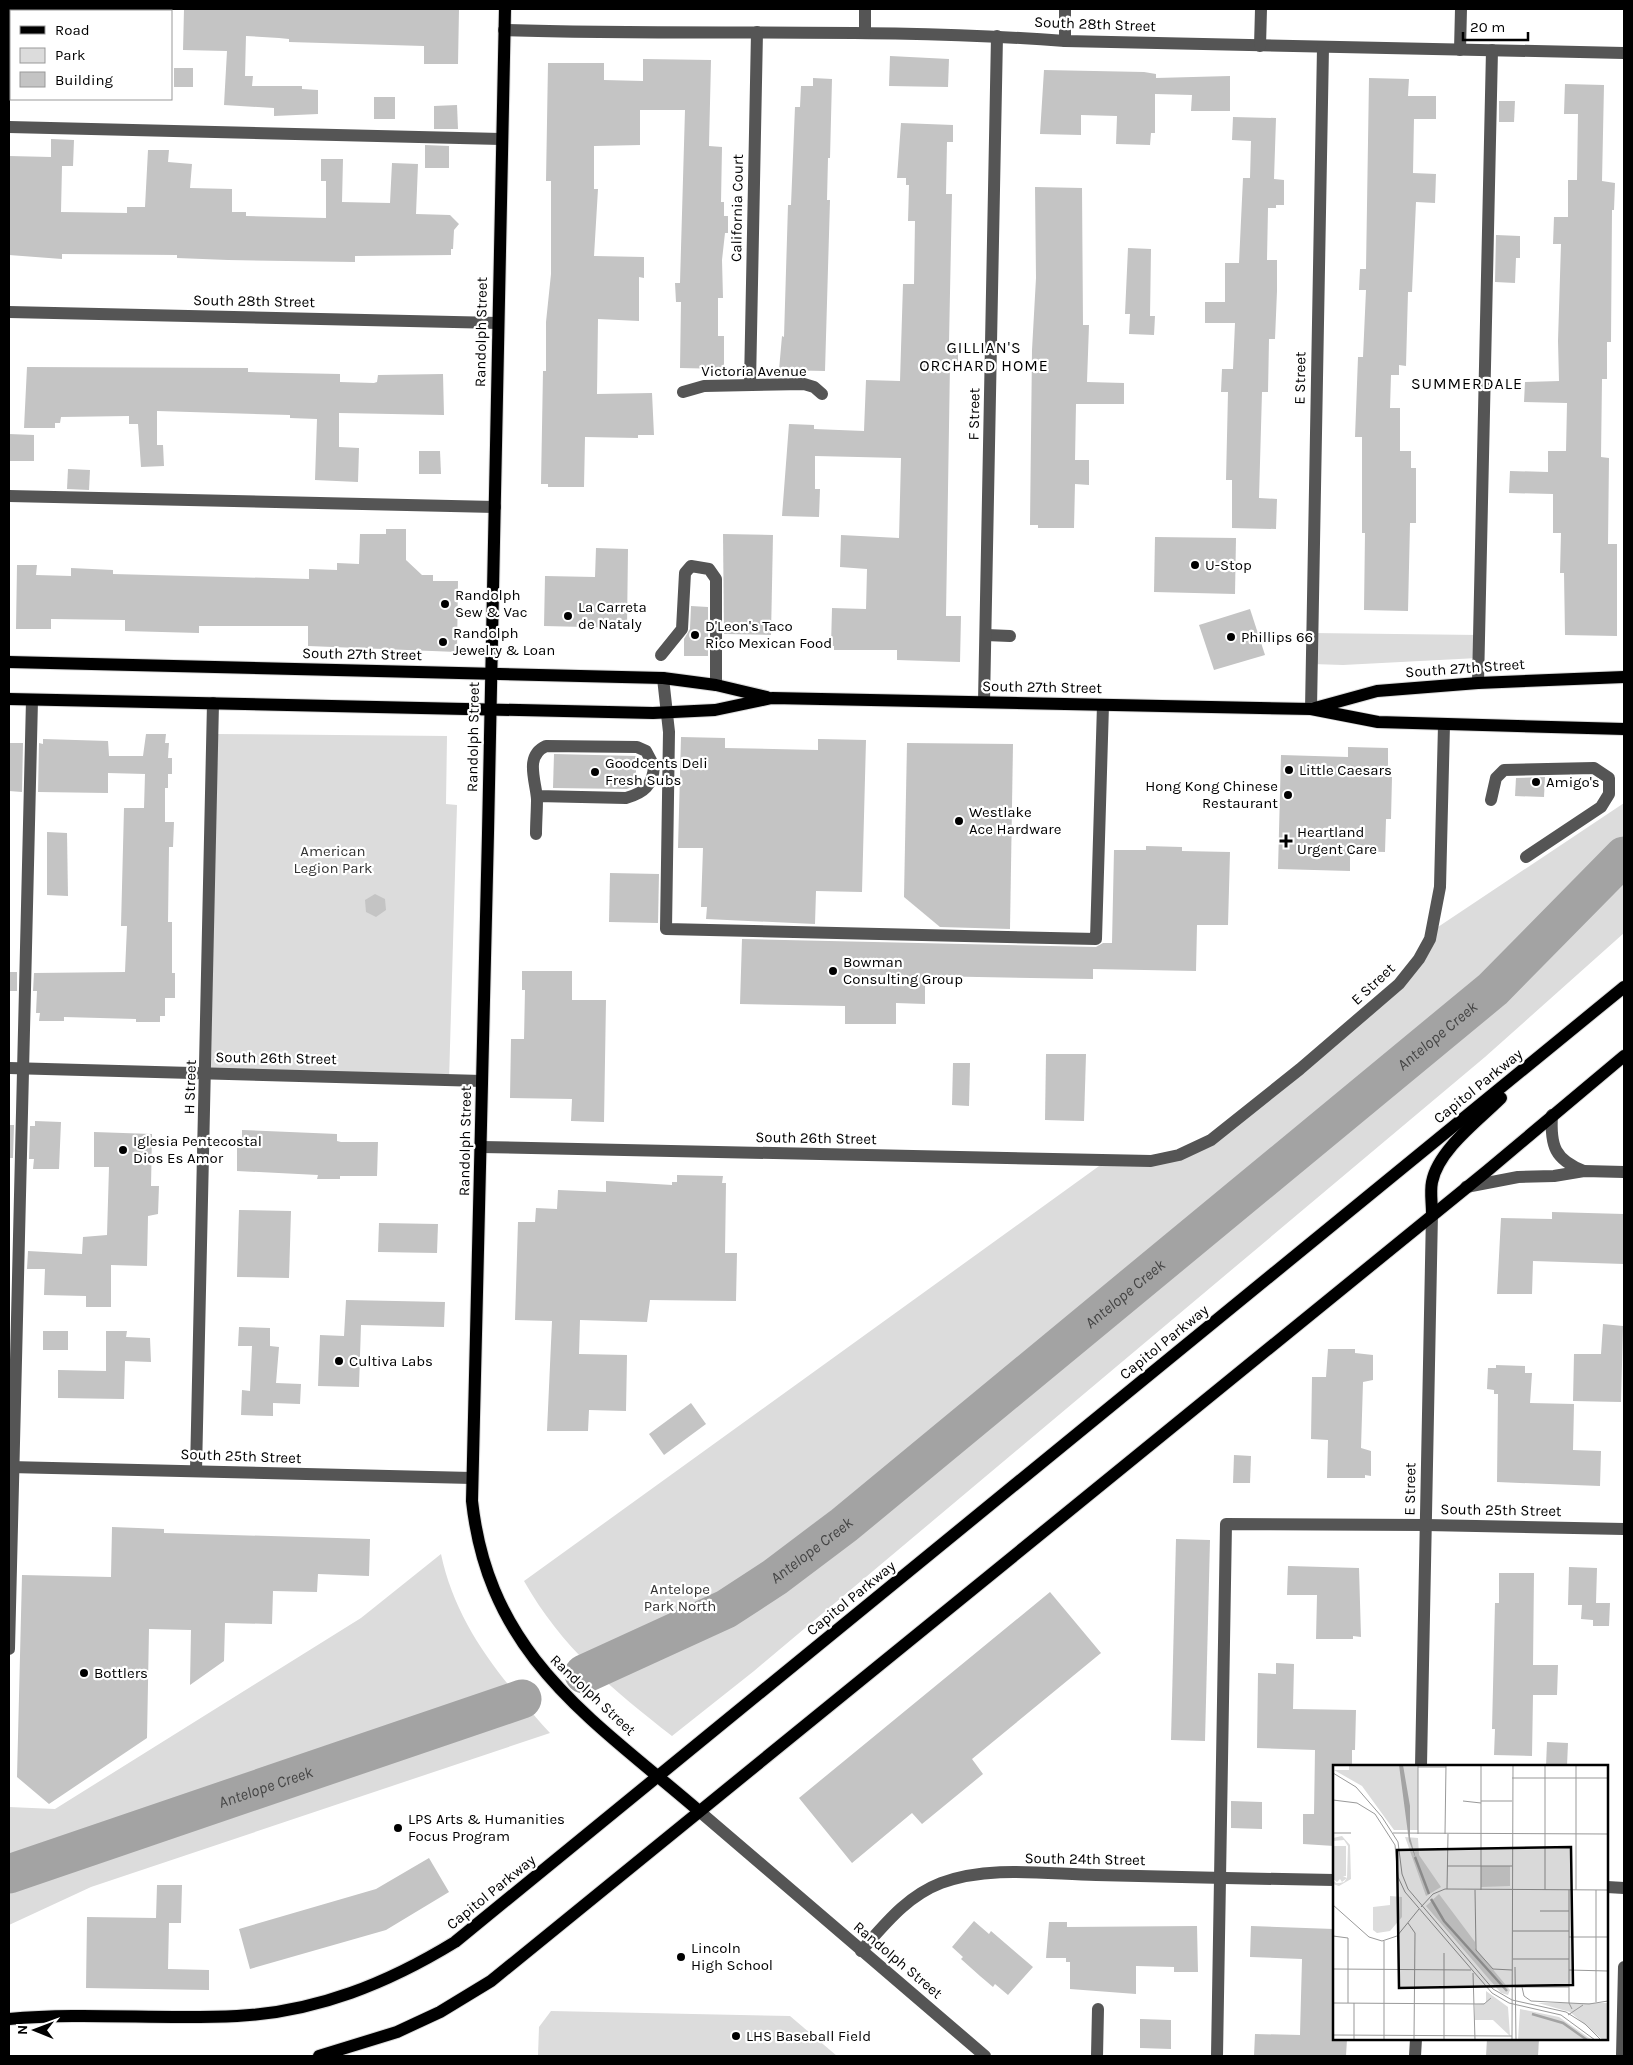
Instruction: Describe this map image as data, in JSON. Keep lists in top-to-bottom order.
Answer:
{
  "streets": {
    "main road": ["Randolph Street", "South 27th Street", "Capitol Parkway"],
    "street": [
      "South 28th Street",
      "California Court",
      "Victoria Avenue",
      "E Street",
      "F Street",
      "South 26th Street",
      "H Street",
      "South 25th Street",
      "South 24th Street"
    ]
  },
  "crossings": [
    ["South 28th Street", "California Court"],
    ["South 28th Street", "Randolph Street"],
    ["South 28th Street", "E Street"],
    ["South 28th Street", "F Street"],
    ["California Court", "Victoria Avenue"],
    ["Randolph Street", "South 27th Street"],
    ["Randolph Street", "South 26th Street"],
    ["Randolph Street", "Capitol Parkway"],
    ["Randolph Street", "South 25th Street"],
    ["Randolph Street", "South 24th Street"],
    ["E Street", "South 27th Street"],
    ["E Street", "South 26th Street"],
    ["E Street", "South 25th Street"],
    ["F Street", "South 27th Street"],
    ["South 27th Street", "H Street"],
    ["South 26th Street", "H Street"],
    ["H Street", "South 25th Street"],
    ["South 25th Street", "South 24th Street"]
  ],
  "districts": ["GILLIAN'S ORCHARD HOME", "SUMMERDALE"],
  "water": ["Antelope Creek"],
  "parks": ["American Legion Park", "Antelope Park North"],
  "places": {
    "other": [
      "U-Stop",
      "Randolph Sew & Vac",
      "La Carreta de Nataly",
      "D'Leon's Taco Rico Mexican Food",
      "Phillips 66",
      "Randolph Jewelry & Loan",
      "Little Caesars",
      "Goodcents Deli Fresh Subs",
      "Amigo's",
      "Hong Kong Chinese Restaurant",
      "Westlake Ace Hardware",
      "Bowman Consulting Group",
      "Iglesia Pentecostal Dios Es Amor",
      "Cultiva Labs",
      "Bottlers",
      "LPS Arts & Humanities Focus Program",
      "Lincoln High School",
      "LHS Baseball Field"
    ],
    "health": ["Heartland Urgent Care"]
  },
  "legend": ["Road", "Park", "Building"],
  "scale_bar": "20 m",
  "north": "left"
}
